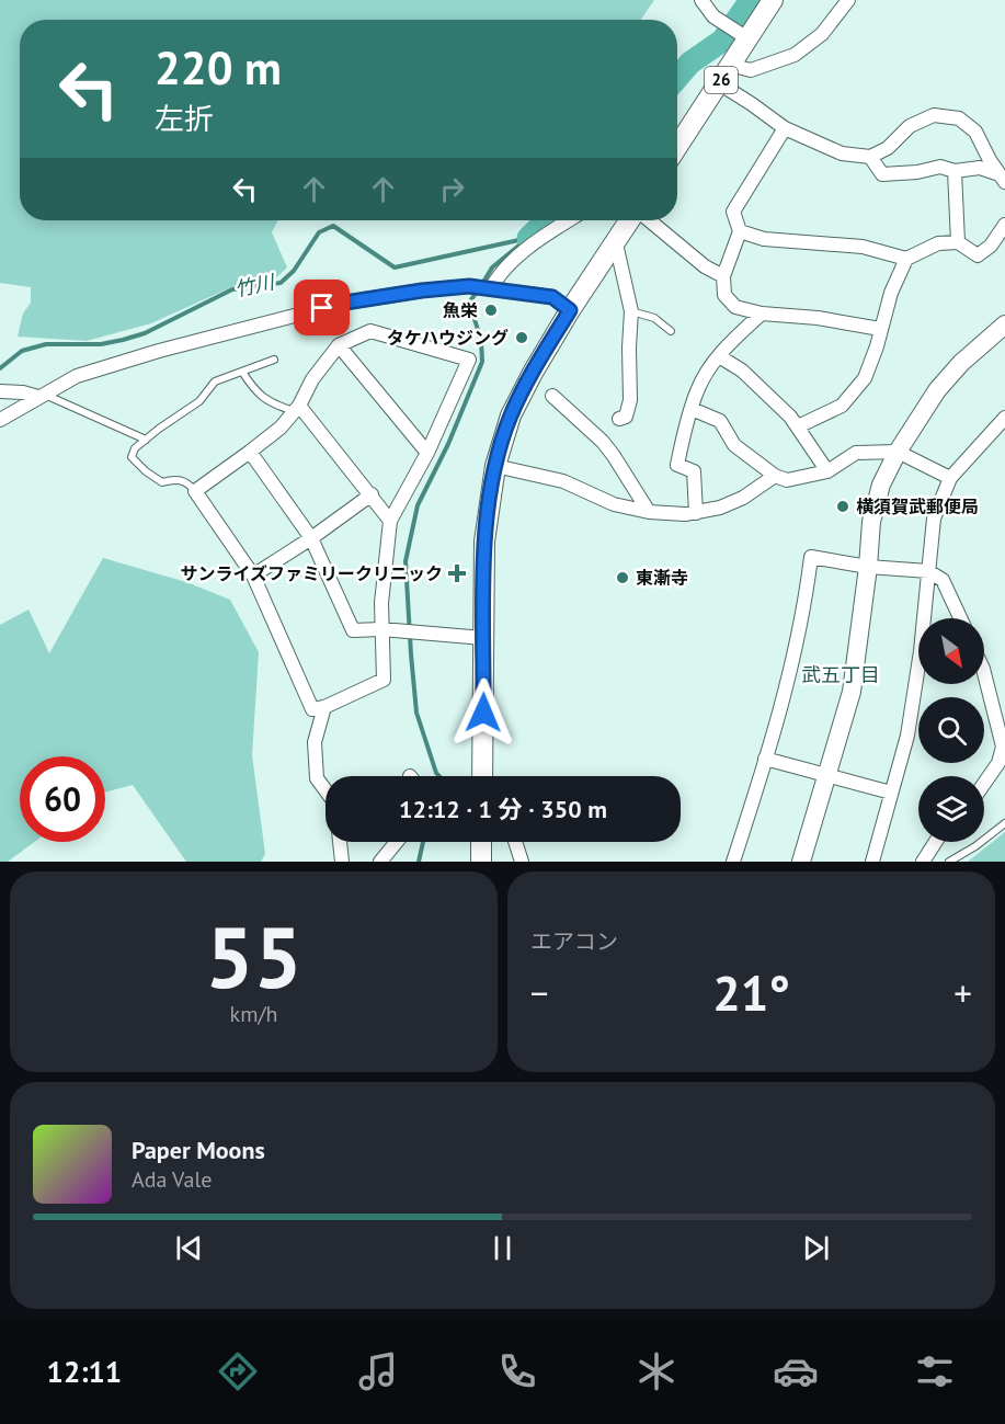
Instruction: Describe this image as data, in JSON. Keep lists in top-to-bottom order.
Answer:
{
  "streets": {
    "main road": ["26"]
  },
  "districts": ["武五丁目"],
  "water": ["竹川"],
  "places": {
    "other": [
      "魚栄",
      "タケハウジング",
      "横須賀武郵便局",
      "東漸寺"
    ],
    "health": ["サンライズファミリークリニック"]
  },
  "north": "bottom right",
  "page": {
    "turn": ["220 m", "左折"],
    "limit": "60",
    "trip": "12:12 · 1 分 · 350 m",
    "tile": [
      ["55", "km/h"],
      "エアコン"
    ],
    "heat": ["−", "21°", "+"],
    "song": ["Paper Moons", "Ada Vale"],
    "tabs": "12:11"
  }
}
